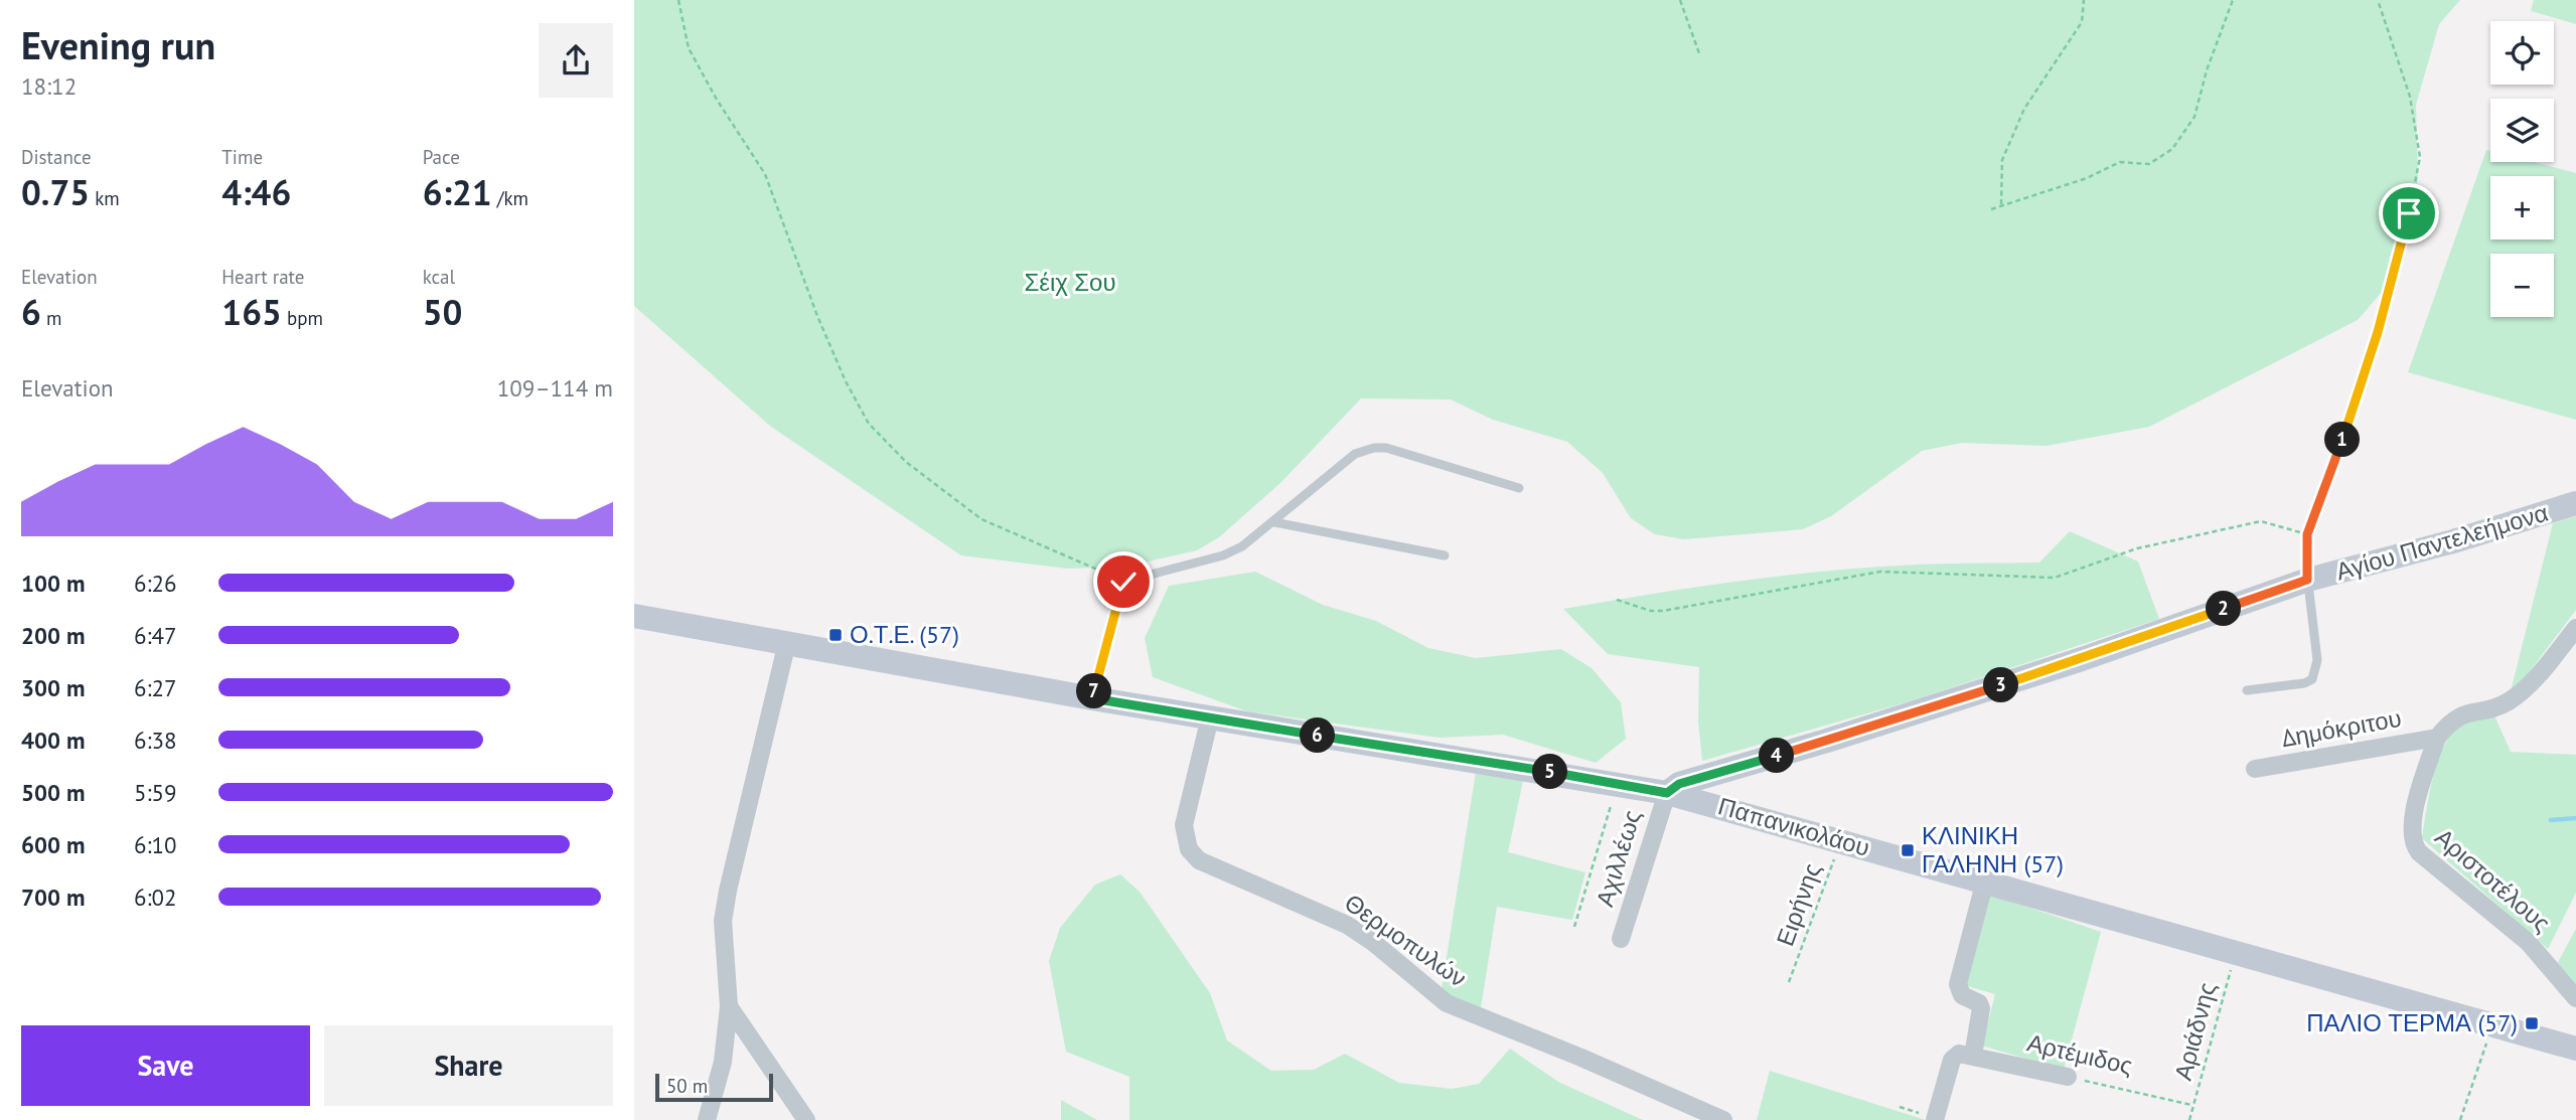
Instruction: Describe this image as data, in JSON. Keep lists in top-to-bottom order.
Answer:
{
  "streets": {
    "main road": ["Αγίου Παντελεήμονα", "Παπανικολάου"],
    "street": [
      "Δημόκριτου",
      "Αχιλλέως",
      "Αριστοτέλους",
      "Θερμοπυλών",
      "Αρτέμιδος"
    ],
    "path": ["Ειρήνης", "Αριάδνης"]
  },
  "crossings": [
    ["Αγίου Παντελεήμονα", "Παπανικολάου"],
    ["Αγίου Παντελεήμονα", "Αχιλλέως"],
    ["Δημόκριτου", "Αριστοτέλους"],
    ["Παπανικολάου", "Αχιλλέως"],
    ["Παπανικολάου", "Ειρήνης"],
    ["Παπανικολάου", "Θερμοπυλών"],
    ["Παπανικολάου", "Αριάδνης"],
    ["Αριάδνης", "Αρτέμιδος"]
  ],
  "parks": ["Σέιχ Σου"],
  "places": {
    "transit": ["Ο.Τ.Ε. (57)", "ΚΛΙΝΙΚΗ ΓΑΛΗΝΗ (57)", "ΠΑΛΙΟ ΤΕΡΜΑ (57)"]
  },
  "scale_bar": "50 m",
  "page": {
    "heading": ["Evening run", "18:12"],
    "map_buttons": ["+", "−"],
    "stats": [
      ["Distance", "0.75 km"],
      ["Time", "4:46"],
      ["Pace", "6:21 /km"],
      ["Elevation", "6 m"],
      ["Heart rate", "165 bpm"],
      ["kcal", "50"]
    ],
    "chart": ["Elevation", "109–114 m"],
    "pins": [
      "1",
      "2",
      "3",
      "7",
      "6",
      "4",
      "5"
    ],
    "list": [
      {
        "name": "100 m",
        "note": "6:26"
      },
      {
        "name": "200 m",
        "note": "6:47"
      },
      {
        "name": "300 m",
        "note": "6:27"
      },
      {
        "name": "400 m",
        "note": "6:38"
      },
      {
        "name": "500 m",
        "note": "5:59"
      },
      {
        "name": "600 m",
        "note": "6:10"
      },
      {
        "name": "700 m",
        "note": "6:02"
      }
    ],
    "buttons": ["Save", "Share"],
    "scale": "50 m"
  }
}
